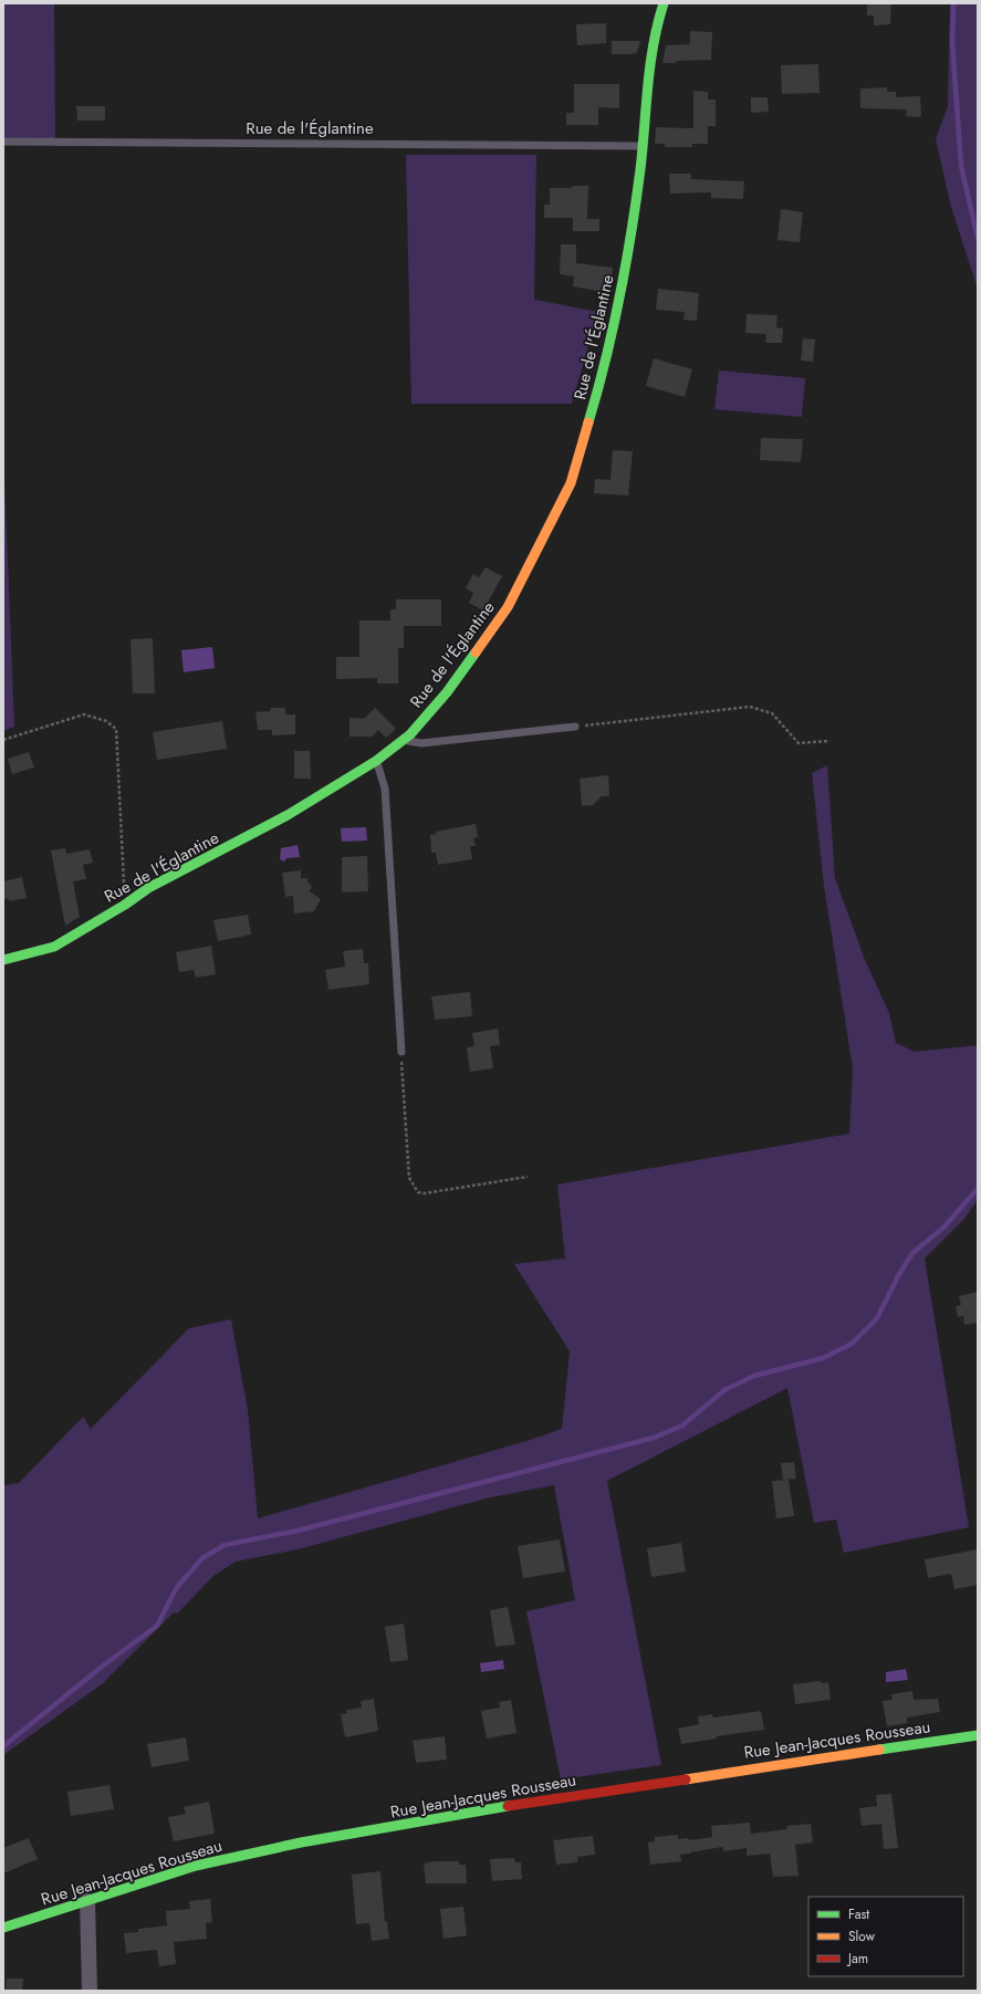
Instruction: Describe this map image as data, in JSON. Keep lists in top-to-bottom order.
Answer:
{
  "streets": {
    "street": ["Rue de l'Églantine", "Rue Jean-Jacques Rousseau"]
  },
  "legend": ["Fast", "Slow", "Jam"]
}
